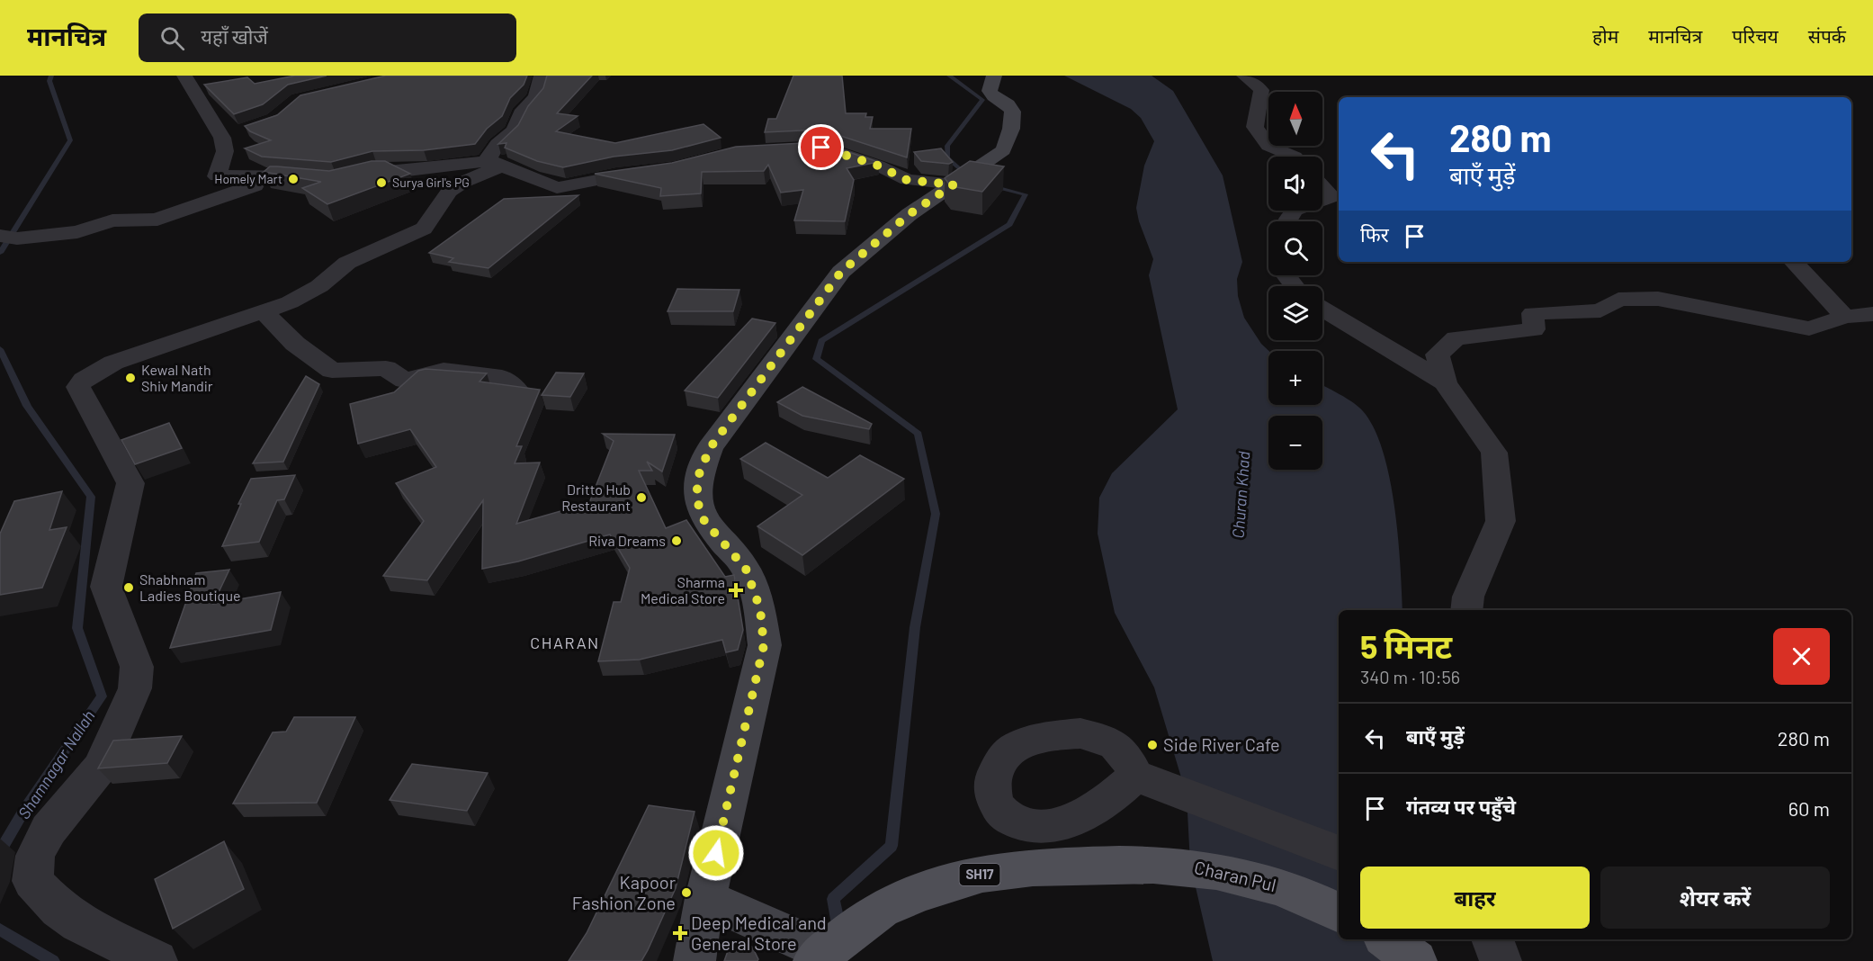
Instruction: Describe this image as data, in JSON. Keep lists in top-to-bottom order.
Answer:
{
  "streets": {
    "main road": ["SH17", "Charan Pul"]
  },
  "districts": ["CHARAN"],
  "water": ["Churan Khad", "Shamnagar Nallah"],
  "places": {
    "other": [
      "Homely Mart",
      "Surya Girl's PG",
      "Kewal Nath Shiv Mandir",
      "Dritto Hub Restaurant",
      "Riva Dreams",
      "Shabhnam Ladies Boutique",
      "Side River Cafe",
      "Kapoor Fashion Zone"
    ],
    "health": ["Sharma Medical Store", "Deep Medical and General Store"]
  },
  "north": "top",
  "page": {
    "header": "मानचित्र",
    "search": "यहाँ खोजें",
    "nav": [
      "होम",
      "मानचित्र",
      "परिचय",
      "संपर्क"
    ],
    "map_buttons": ["+", "−"],
    "turn": ["280 m", "बाएँ मुड़ें"],
    "then": "फिर",
    "heading": ["5 मिनट", "340 m · 10:56"],
    "list": [
      {
        "name": "बाएँ मुड़ें",
        "value": "280 m"
      },
      {
        "name": "गंतव्य पर पहुँचे",
        "value": "60 m"
      }
    ],
    "buttons": ["बाहर", "शेयर करें"]
  }
}
